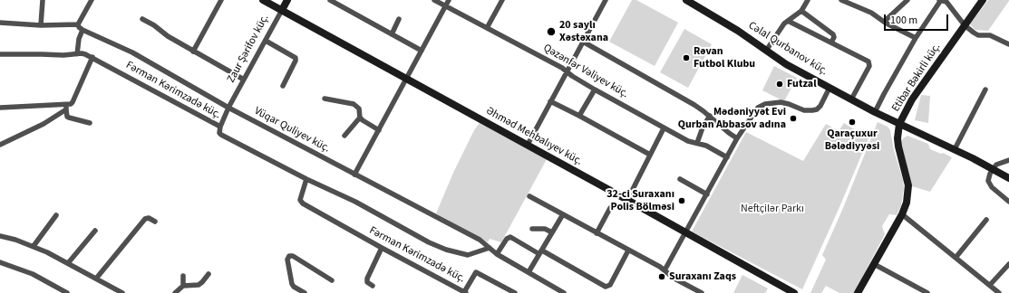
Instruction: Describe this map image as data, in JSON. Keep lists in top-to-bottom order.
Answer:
{
  "streets": {
    "street": [
      "Zaur Şərifov küç.",
      "Cəlal Qurbanov küç.",
      "Qəzənfər Vəliyev küç.",
      "Etibar Bəkirli küç.",
      "Fərman Kərimzadə küç.",
      "Vüqar Quliyev küç.",
      "Əhməd Mehbalıyev küç."
    ]
  },
  "crossings": [
    ["Zaur Şərifov küç.", "Fərman Kərimzadə küç."],
    ["Zaur Şərifov küç.", "Vüqar Quliyev küç."],
    ["Zaur Şərifov küç.", "Əhməd Mehbalıyev küç."],
    ["Cəlal Qurbanov küç.", "Etibar Bəkirli küç."]
  ],
  "parks": ["Neftçilər Parkı"],
  "places": [
    "20 saylı Xəstəxana",
    "Rəvan Futbol Klubu",
    "Futzal",
    "Mədəniyyət Evi Qurban Abbasov adına",
    "Qaraçuxur Bələdiyyəsi",
    "32-ci Suraxanı Polis Bölməsi",
    "Suraxanı Zaqs"
  ],
  "scale_bar": "100 m"
}
